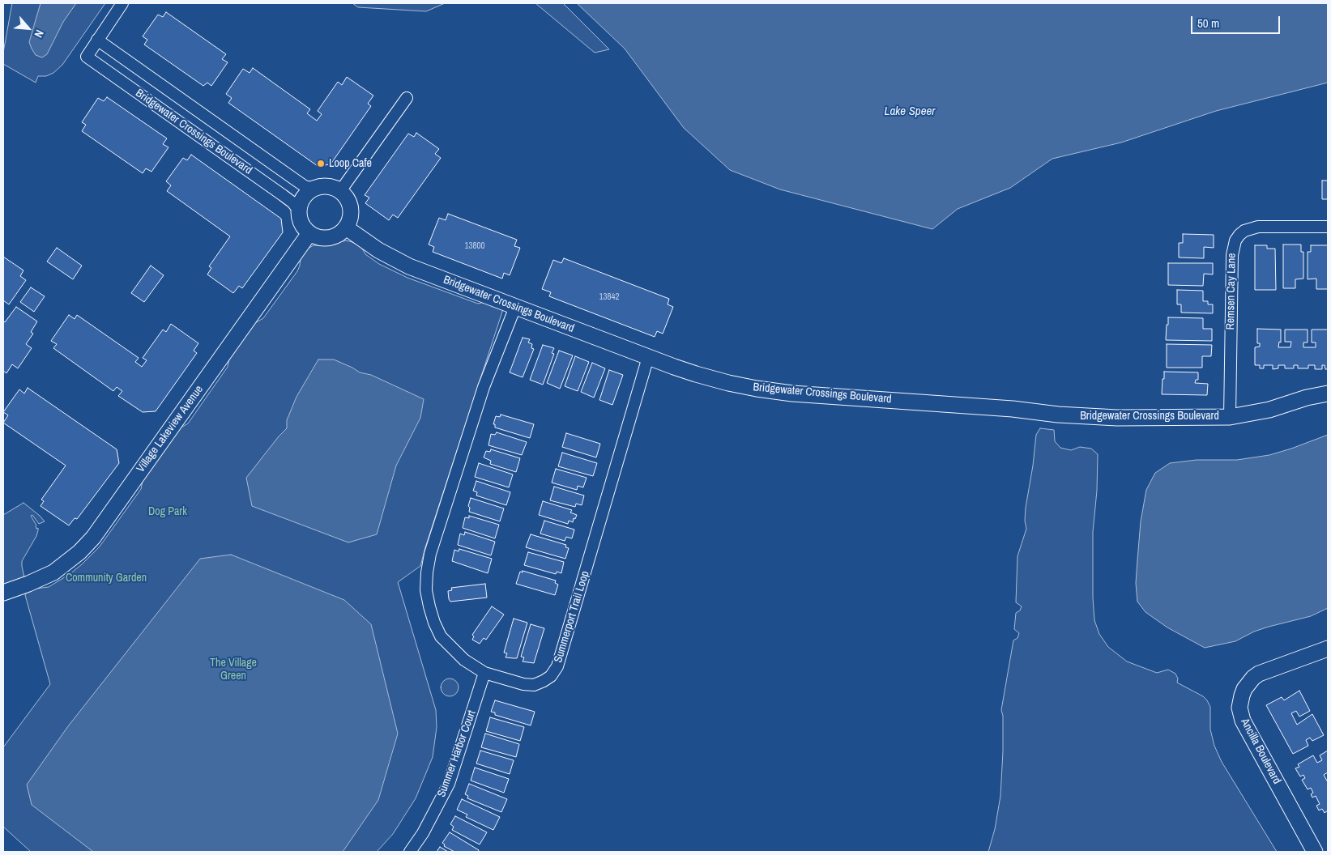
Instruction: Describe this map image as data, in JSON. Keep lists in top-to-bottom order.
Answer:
{
  "streets": {
    "street": [
      "Bridgewater Crossings Boulevard",
      "Remsen Cay Lane",
      "Village Lakeview Avenue",
      "Summerport Trail Loop",
      "Ancilla Boulevard",
      "Summer Harbor Court"
    ]
  },
  "crossings": [
    ["Bridgewater Crossings Boulevard", "Remsen Cay Lane"],
    ["Bridgewater Crossings Boulevard", "Village Lakeview Avenue"],
    ["Bridgewater Crossings Boulevard", "Summerport Trail Loop"],
    ["Summerport Trail Loop", "Summer Harbor Court"]
  ],
  "water": ["Lake Speer"],
  "parks": ["Dog Park", "Community Garden", "The Village Green"],
  "places": ["Loop Cafe"],
  "house_numbers": ["13800", "13842"],
  "scale_bar": "50 m",
  "north": "bottom right"
}
